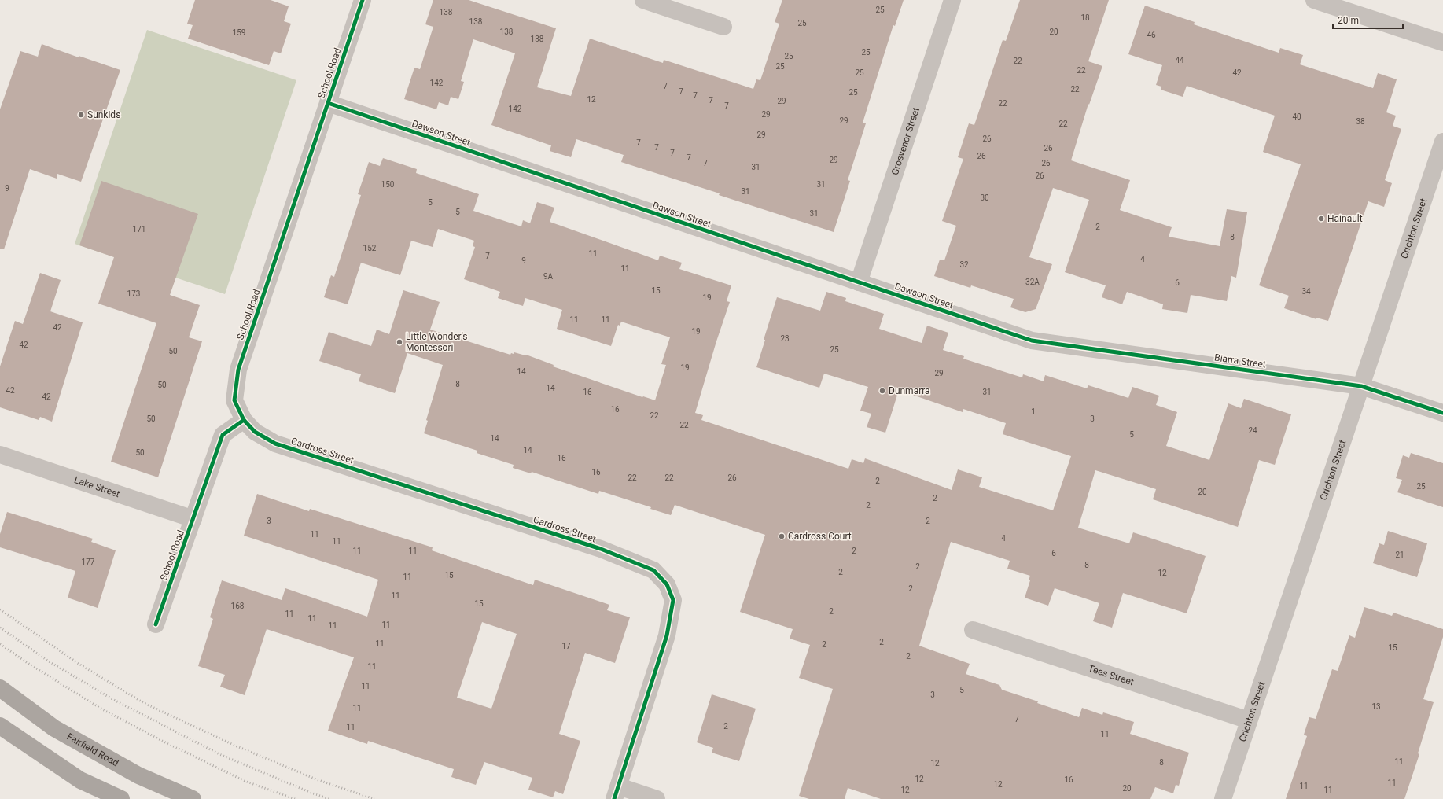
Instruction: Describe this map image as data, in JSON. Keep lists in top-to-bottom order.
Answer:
{
  "streets": {
    "main road": ["Fairfield Road"],
    "street": [
      "School Road",
      "Dawson Street",
      "Grosvenor Street",
      "Crichton Street",
      "Biarra Street",
      "Cardross Street",
      "Lake Street",
      "Tees Street"
    ]
  },
  "crossings": [
    ["School Road", "Dawson Street"],
    ["School Road", "Cardross Street"],
    ["School Road", "Lake Street"],
    ["Dawson Street", "Grosvenor Street"],
    ["Dawson Street", "Biarra Street"],
    ["Crichton Street", "Biarra Street"],
    ["Crichton Street", "Tees Street"]
  ],
  "places": [
    "Sunkids",
    "Hainault",
    "Little Wonder's Montessori",
    "Dunmarra",
    "Cardross Court"
  ],
  "house_numbers": [
    "25",
    "138",
    "18",
    "138",
    "25",
    "138",
    "20",
    "159",
    "46",
    "138",
    "25",
    "25",
    "44",
    "22",
    "25",
    "22",
    "25",
    "42",
    "142",
    "7",
    "22",
    "7",
    "25",
    "7",
    "12",
    "7",
    "29",
    "22",
    "7",
    "142",
    "29",
    "40",
    "29",
    "38",
    "22",
    "29",
    "26",
    "7",
    "7",
    "26",
    "7",
    "26",
    "7",
    "29",
    "7",
    "26",
    "31",
    "26",
    "150",
    "31",
    "9",
    "31",
    "30",
    "5",
    "5",
    "31",
    "2",
    "171",
    "8",
    "152",
    "11",
    "7",
    "4",
    "9",
    "32",
    "11",
    "9A",
    "32A",
    "6",
    "15",
    "34",
    "173",
    "19",
    "11",
    "11",
    "42",
    "19",
    "23",
    "42",
    "25",
    "50",
    "19",
    "14",
    "29",
    "8",
    "50",
    "14",
    "42",
    "16",
    "31",
    "42",
    "16",
    "1",
    "22",
    "50",
    "3",
    "22",
    "24",
    "5",
    "14",
    "14",
    "50",
    "16",
    "16",
    "22",
    "22",
    "26",
    "2",
    "25",
    "20",
    "2",
    "2",
    "3",
    "2",
    "11",
    "4",
    "11",
    "11",
    "11",
    "2",
    "6",
    "21",
    "177",
    "8",
    "2",
    "2",
    "12",
    "15",
    "11",
    "2",
    "11",
    "15",
    "168",
    "2",
    "11",
    "11",
    "11",
    "11",
    "2",
    "11",
    "2",
    "17",
    "15",
    "2",
    "11",
    "11",
    "5",
    "3",
    "13",
    "11",
    "7",
    "2",
    "11",
    "11",
    "11",
    "8",
    "12",
    "12",
    "16",
    "11",
    "12",
    "11",
    "20",
    "12",
    "11"
  ],
  "scale_bar": "20 m"
}
